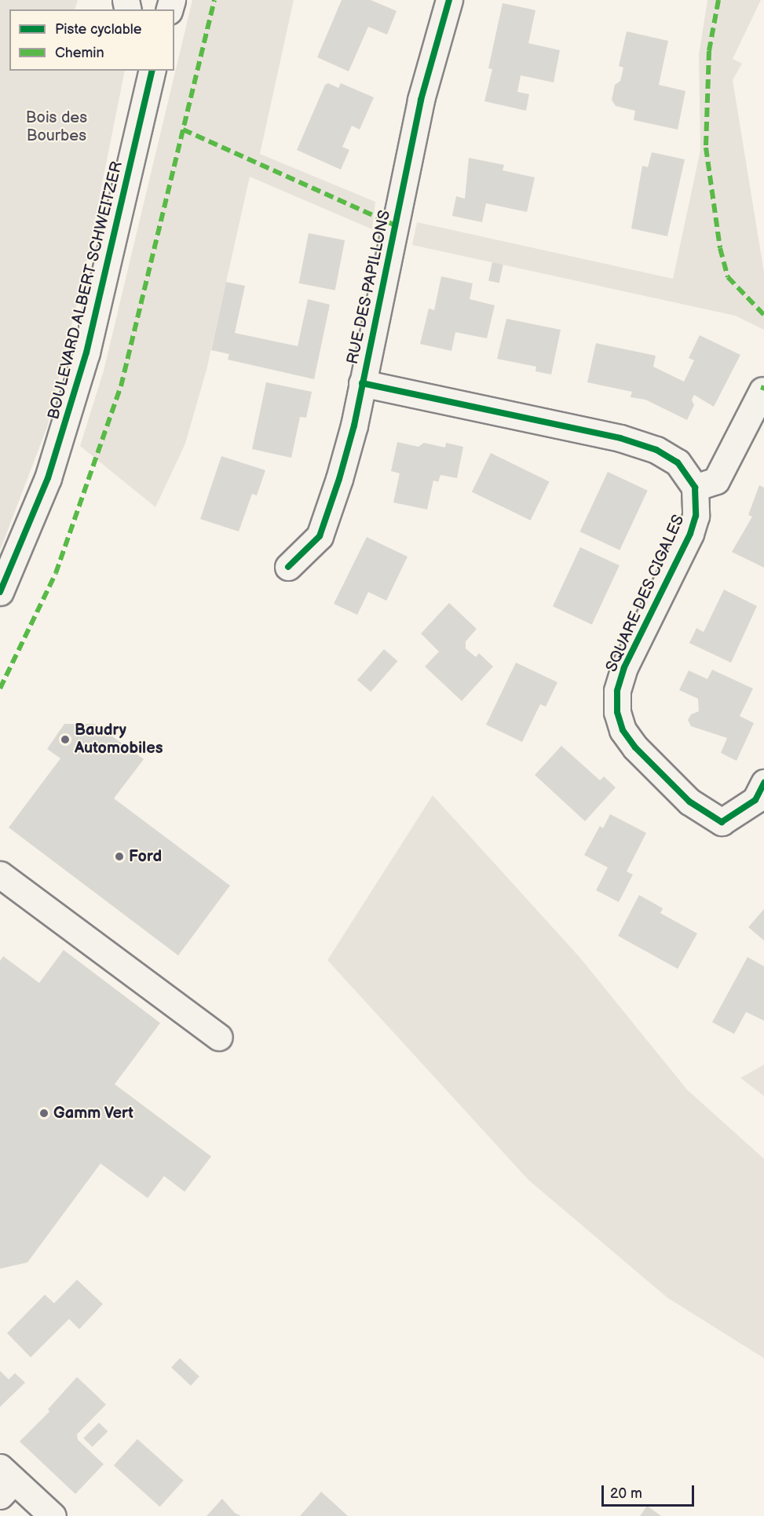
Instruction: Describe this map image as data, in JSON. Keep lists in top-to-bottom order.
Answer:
{
  "streets": {
    "street": ["RUE DES PAPILLONS", "BOULEVARD ALBERT SCHWEITZER", "SQUARE DES CIGALES"]
  },
  "parks": ["Bois des Bourbes"],
  "places": ["Baudry Automobiles", "Ford", "Gamm Vert"],
  "legend": ["Piste cyclable", "Chemin"],
  "scale_bar": "20 m"
}
